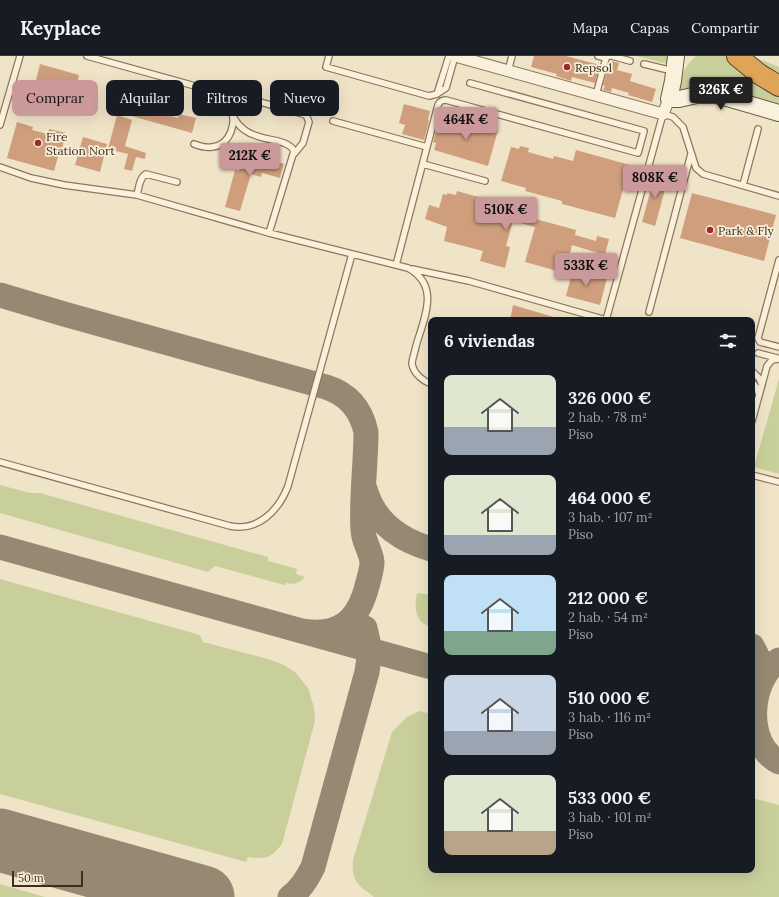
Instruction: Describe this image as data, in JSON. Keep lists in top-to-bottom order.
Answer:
{
  "places": ["Repsol", "Fire Station Nort", "Park & Fly"],
  "scale_bar": "50 m",
  "page": {
    "header": "Keyplace",
    "nav": ["Mapa", "Capas", "Compartir"],
    "price": [
      "326K €",
      "464K €",
      "212K €",
      "808K €",
      "510K €",
      "533K €"
    ],
    "chip": [
      "Comprar",
      "Alquilar",
      "Filtros",
      "Nuevo"
    ],
    "heading": "6 viviendas",
    "list": [
      {
        "name": "326 000 €",
        "note": "2 hab. · 78 m² · Piso"
      },
      {
        "name": "464 000 €",
        "note": "3 hab. · 107 m² · Piso"
      },
      {
        "name": "212 000 €",
        "note": "2 hab. · 54 m² · Piso"
      },
      {
        "name": "510 000 €",
        "note": "3 hab. · 116 m² · Piso"
      },
      {
        "name": "533 000 €",
        "note": "3 hab. · 101 m² · Piso"
      }
    ],
    "scale": "50 m"
  }
}
